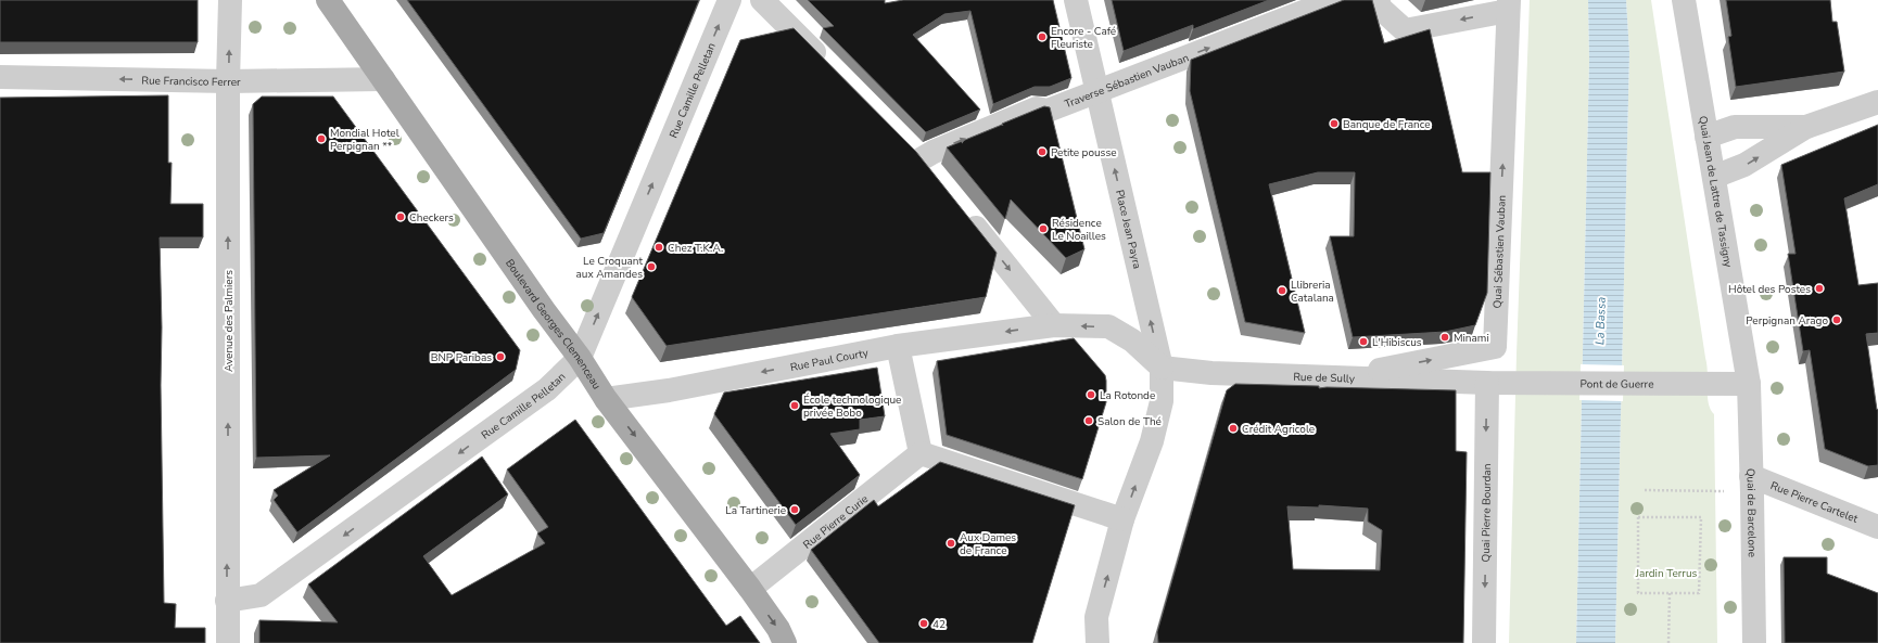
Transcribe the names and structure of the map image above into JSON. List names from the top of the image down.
{
  "streets": {
    "main road": ["Boulevard Georges Clemenceau"],
    "street": [
      "Rue Francisco Ferrer",
      "Traverse Sébastien Vauban",
      "Rue Camille Pelletan",
      "Quai Jean de Lattre de Tassigny",
      "Place Jean Payra",
      "Quai Sébastien Vauban",
      "Avenue des Palmiers",
      "Rue Paul Courty",
      "Rue de Sully",
      "Pont de Guerre",
      "Rue Pierre Cartelet",
      "Quai Pierre Bourdan",
      "Quai de Barcelone",
      "Rue Pierre Curie"
    ]
  },
  "crossings": [
    ["Rue Francisco Ferrer", "Avenue des Palmiers"],
    ["Rue Francisco Ferrer", "Boulevard Georges Clemenceau"],
    ["Traverse Sébastien Vauban", "Place Jean Payra"],
    ["Rue Camille Pelletan", "Avenue des Palmiers"],
    ["Rue Camille Pelletan", "Boulevard Georges Clemenceau"],
    ["Quai Jean de Lattre de Tassigny", "Pont de Guerre"],
    ["Quai Jean de Lattre de Tassigny", "Quai de Barcelone"],
    ["Place Jean Payra", "Rue de Sully"],
    ["Quai Sébastien Vauban", "Rue de Sully"],
    ["Boulevard Georges Clemenceau", "Rue Paul Courty"],
    ["Boulevard Georges Clemenceau", "Rue Pierre Curie"],
    ["Rue de Sully", "Pont de Guerre"],
    ["Rue de Sully", "Quai Pierre Bourdan"],
    ["Pont de Guerre", "Quai Pierre Bourdan"],
    ["Pont de Guerre", "Quai de Barcelone"],
    ["Rue Pierre Cartelet", "Quai de Barcelone"]
  ],
  "one_way": [
    "Rue Francisco Ferrer",
    "Traverse Sébastien Vauban",
    "Place Jean Payra",
    "Quai Sébastien Vauban",
    "Avenue des Palmiers",
    "Boulevard Georges Clemenceau",
    "Rue Paul Courty",
    "Quai Pierre Bourdan"
  ],
  "water": ["La Bassa"],
  "parks": ["Jardin Terrus"],
  "places": [
    "Encore - Café Fleuriste",
    "Banque de France",
    "Mondial Hotel Perpignan **",
    "Petite pousse",
    "Checkers",
    "Résidence Le Noailles",
    "Chez T.K.A.",
    "Le Croquant aux Amandes",
    "Hôtel des Postes",
    "Llibreria Catalana",
    "Perpignan Arago",
    "Minami",
    "L'Hibiscus",
    "BNP Paribas",
    "La Rotonde",
    "École technologique privée Bobo",
    "Salon de Thé",
    "Crédit Agricole",
    "La Tartinerie",
    "Aux Dames de France",
    "42"
  ]
}
